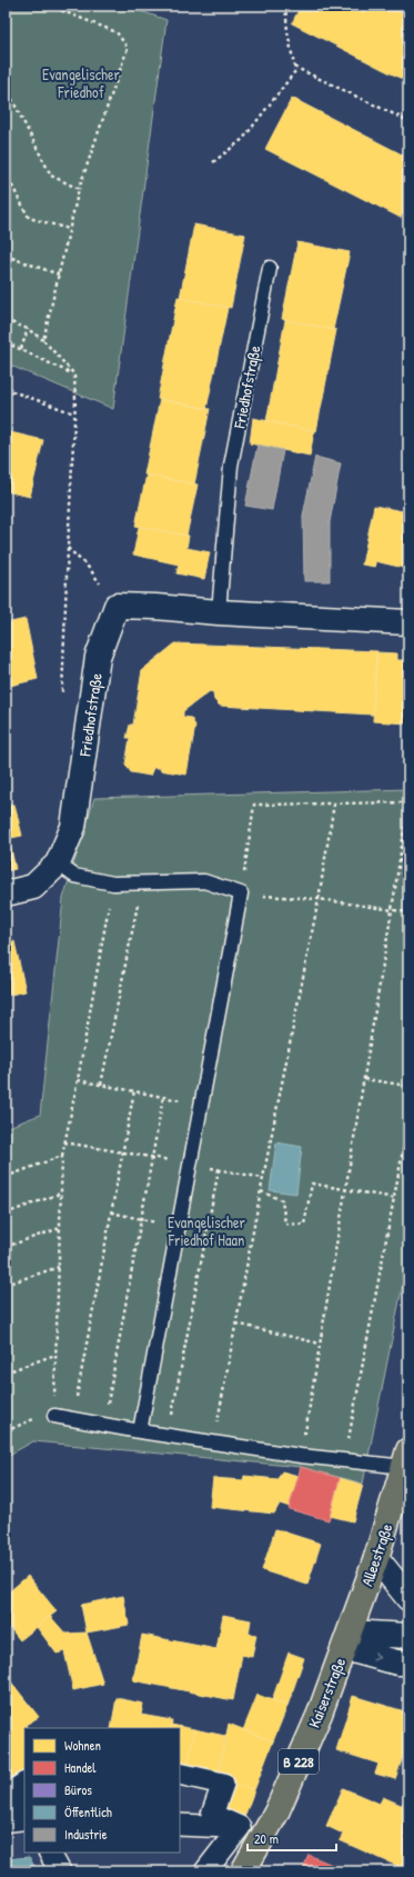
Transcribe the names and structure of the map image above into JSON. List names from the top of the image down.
{
  "streets": {
    "main road": ["Alleestraße", "Kaiserstraße", "B 228"],
    "street": ["Friedhofstraße"]
  },
  "crossings": [
    ["Alleestraße", "Kaiserstraße"]
  ],
  "parks": ["Evangelischer Friedhof", "Evangelischer Friedhof Haan"],
  "legend": [
    "Wohnen",
    "Handel",
    "Büros",
    "Öffentlich",
    "Industrie"
  ],
  "scale_bar": "20 m"
}
